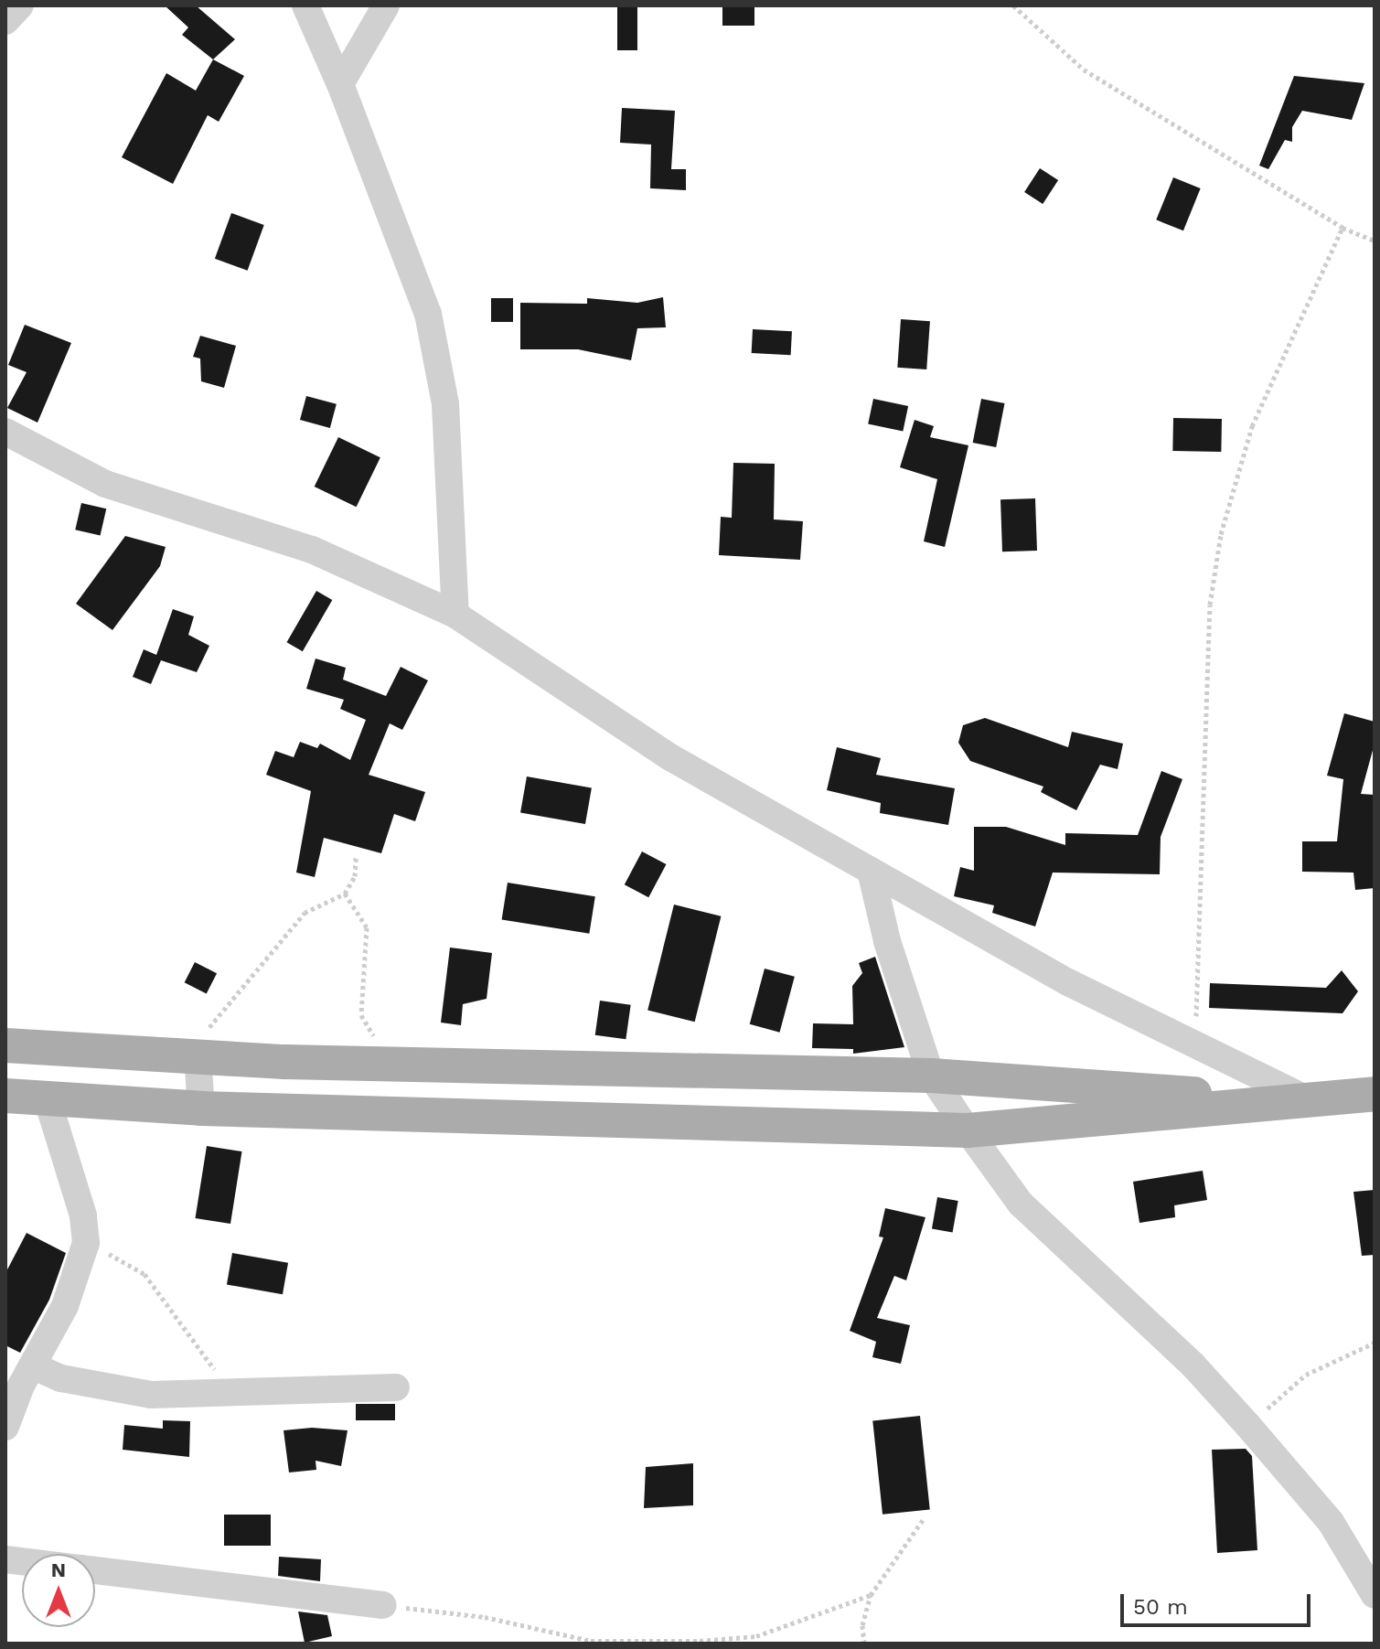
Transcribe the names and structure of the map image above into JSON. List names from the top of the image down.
{
  "scale_bar": "50 m",
  "north": "top"
}
